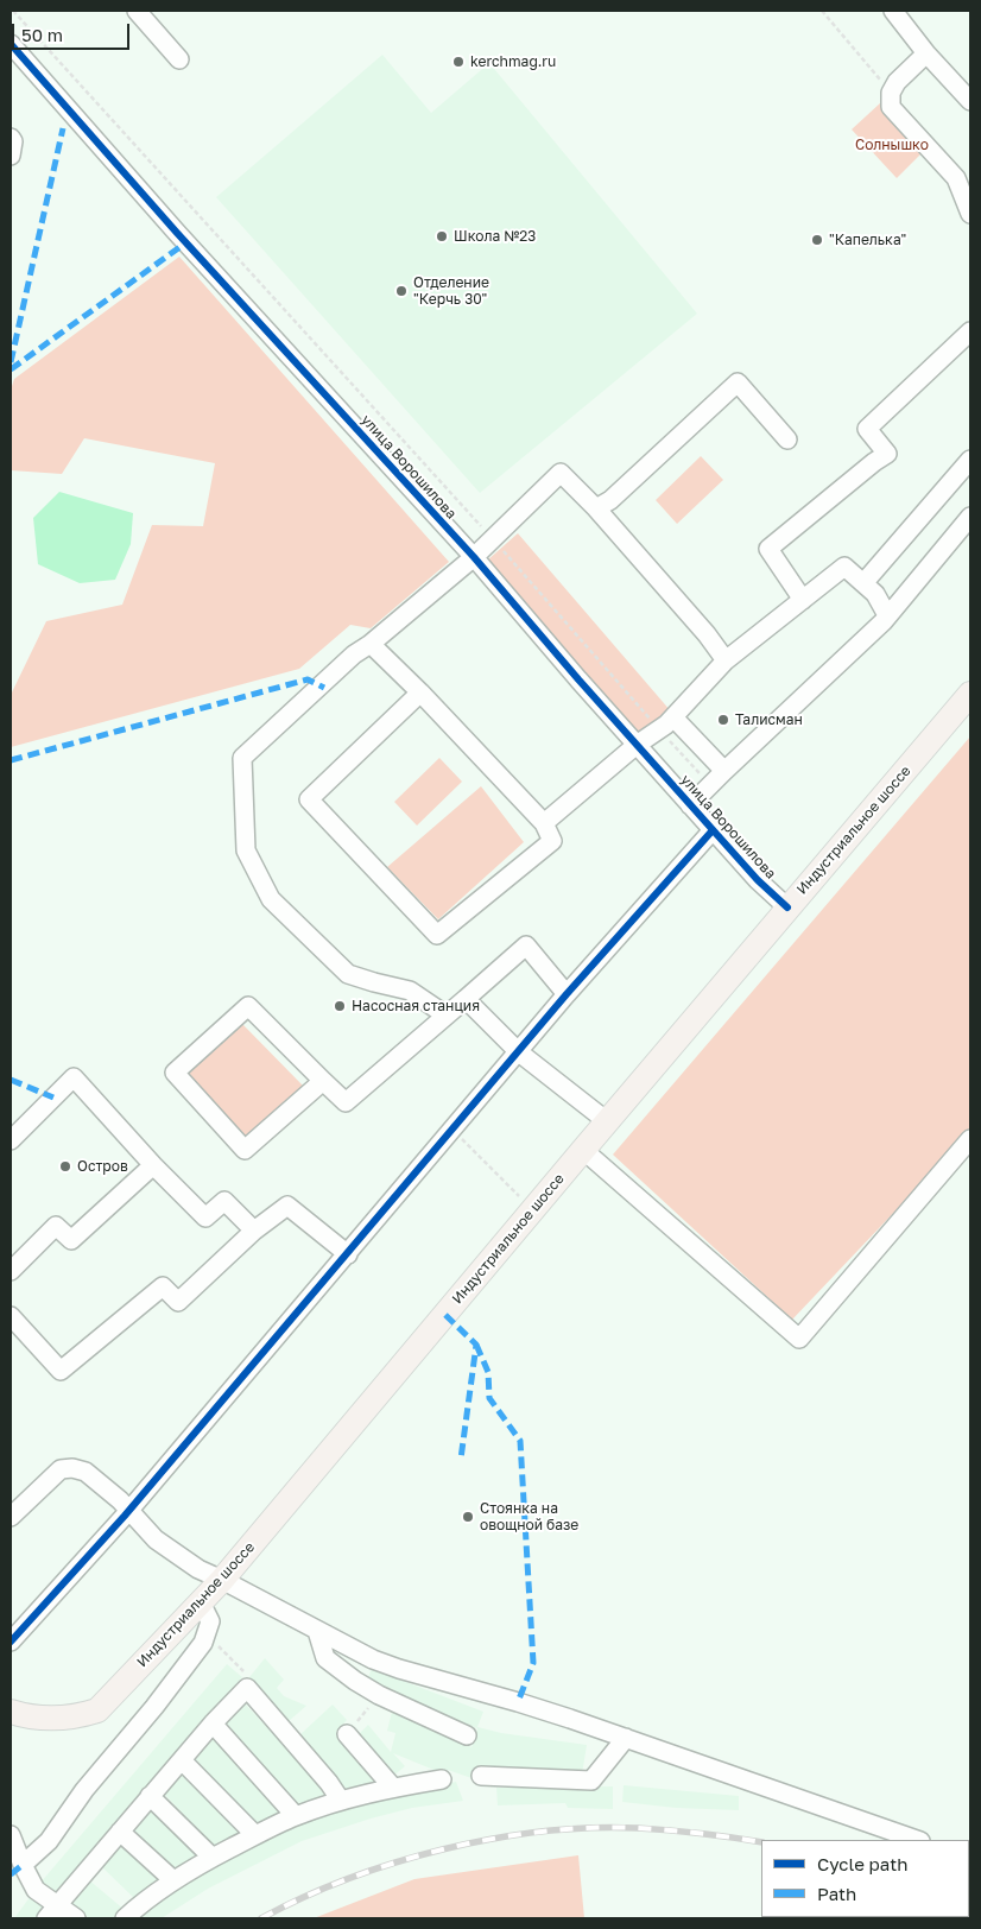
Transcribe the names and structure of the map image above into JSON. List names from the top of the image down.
{
  "streets": {
    "main road": ["Индустриальное шоссе"],
    "street": ["улица Ворошилова"]
  },
  "crossings": [
    ["улица Ворошилова", "Индустриальное шоссе"]
  ],
  "parks": ["Солнышко"],
  "places": [
    "kerchmag.ru",
    "Школа №23",
    "\"Капелька\"",
    "Отделение \"Керчь 30\"",
    "Талисман",
    "Насосная станция",
    "Остров",
    "Стоянка на овощной базе"
  ],
  "legend": ["Cycle path", "Path"],
  "scale_bar": "50 m"
}
